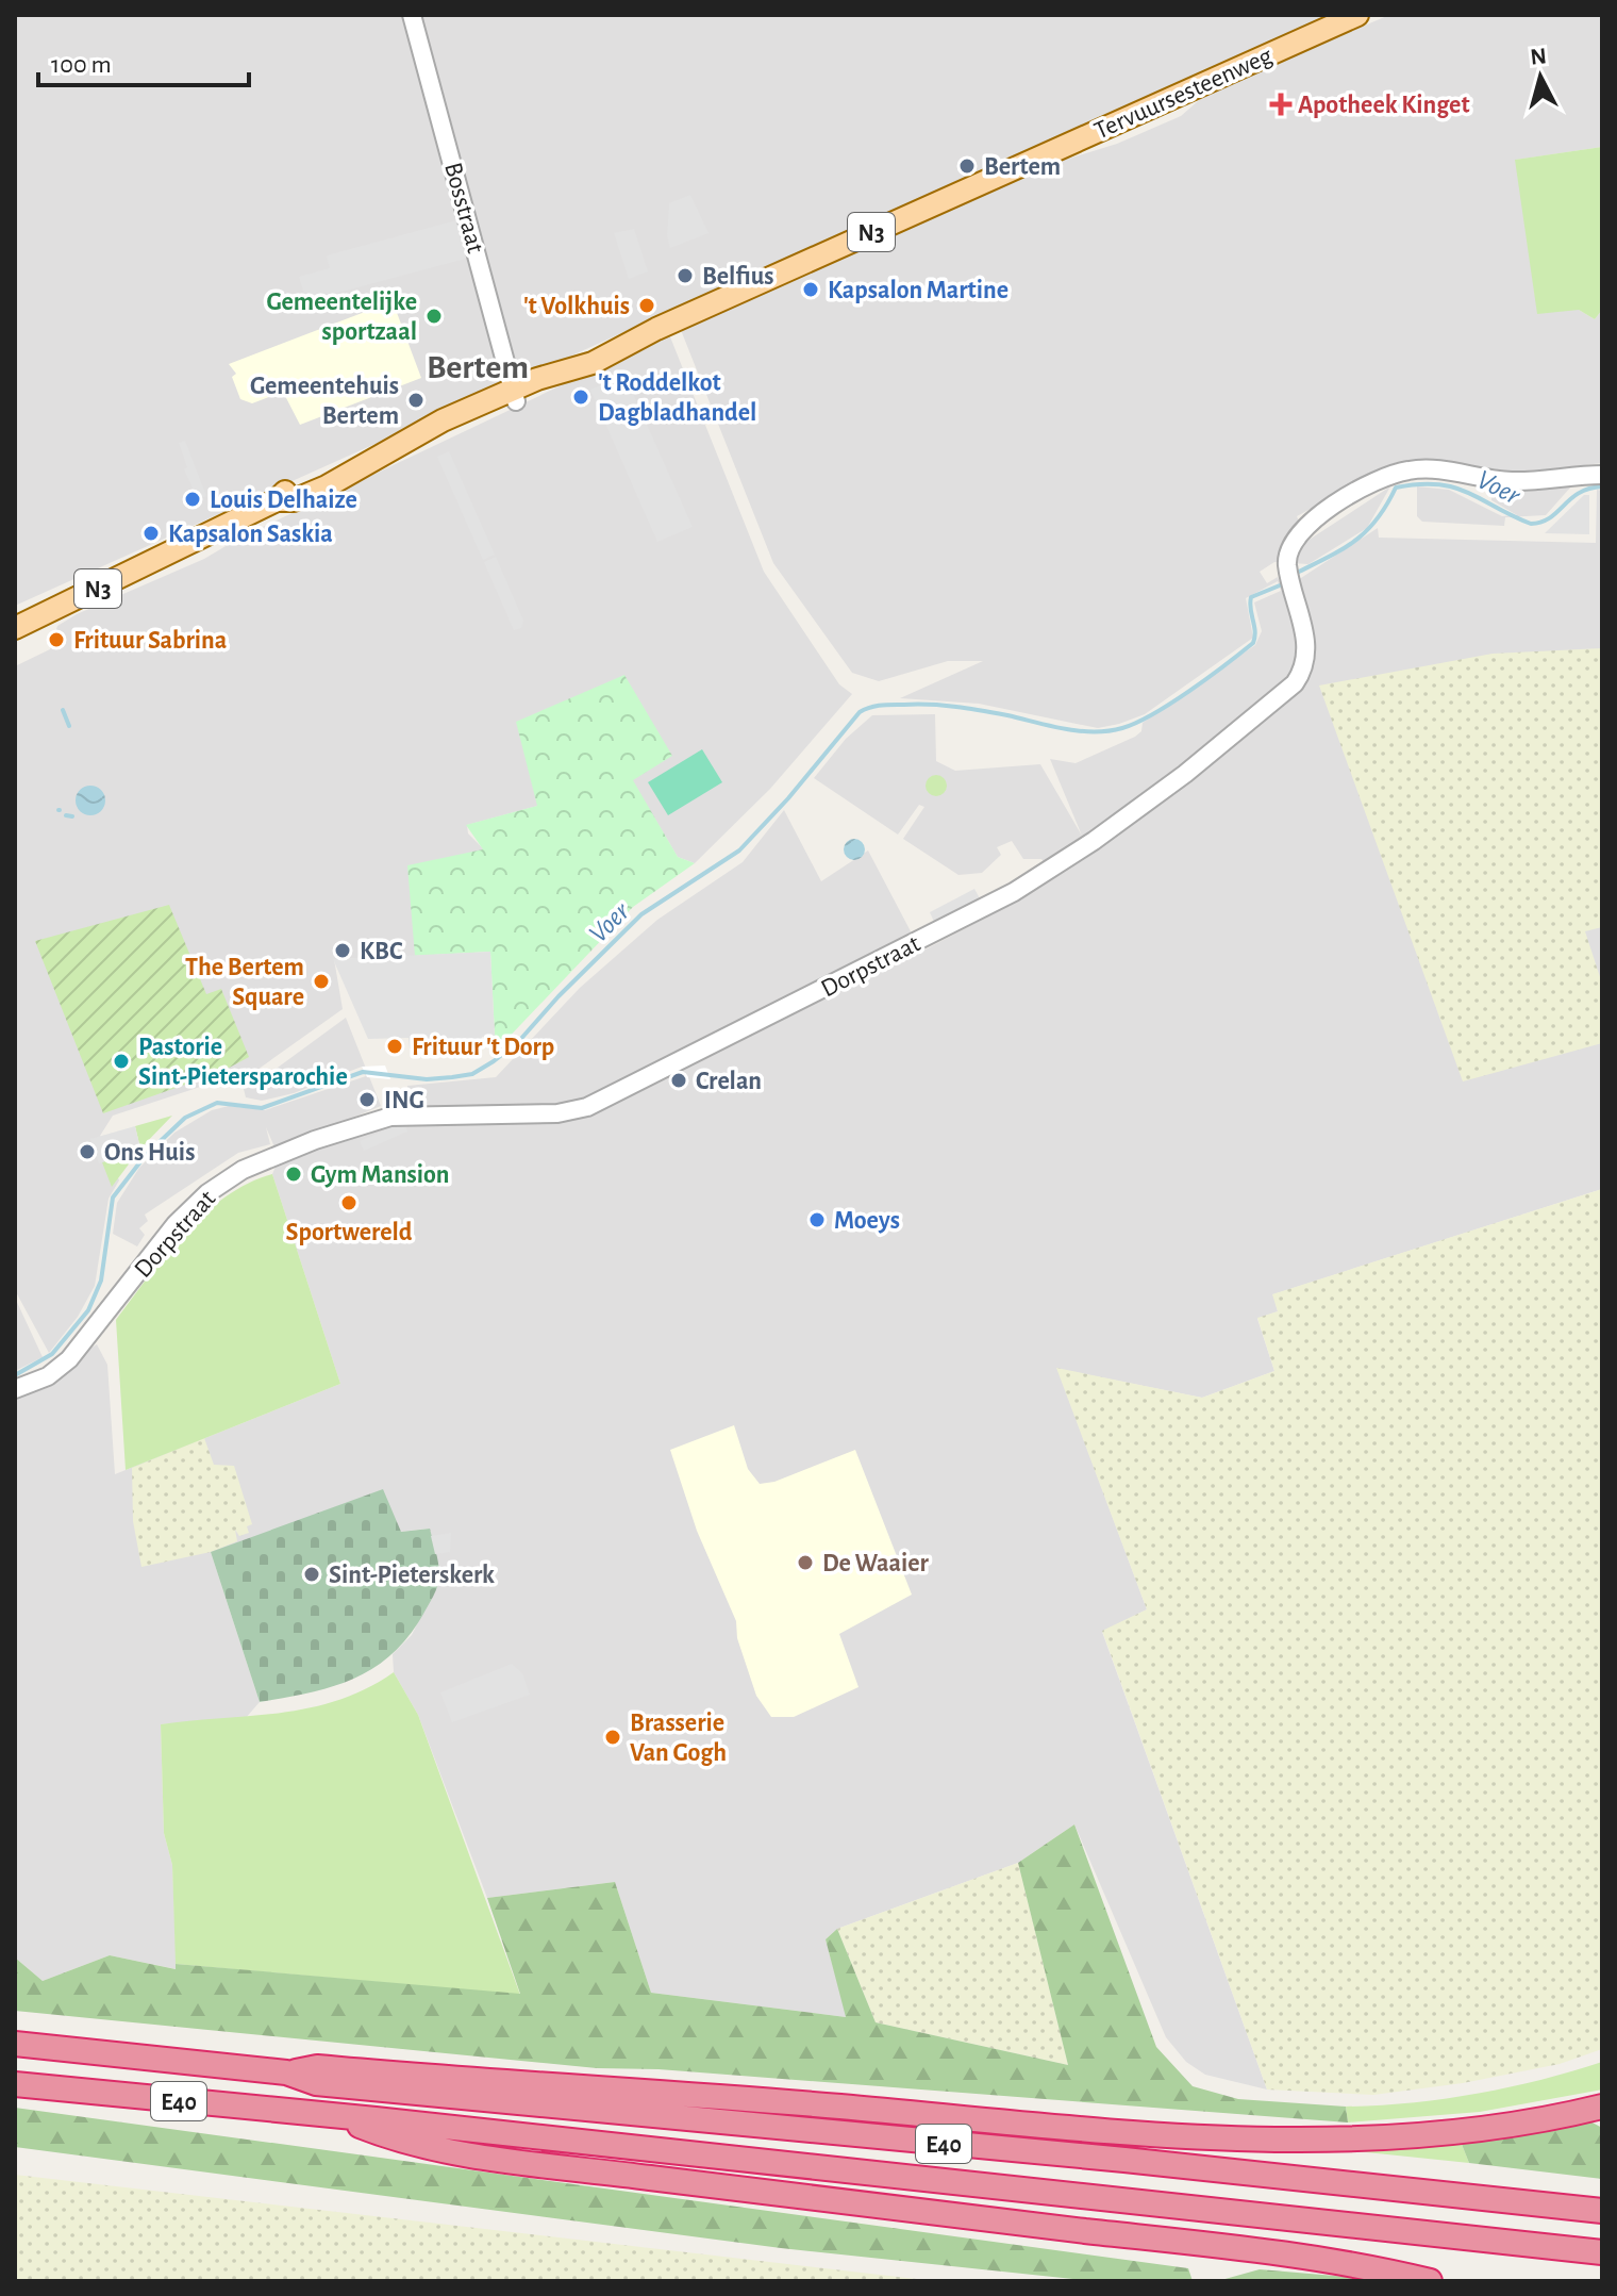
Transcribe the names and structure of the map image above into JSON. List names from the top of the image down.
{
  "streets": {
    "highway": ["E40"],
    "main road": ["Tervuursesteenweg", "N3"],
    "street": ["Bosstraat", "Dorpstraat"]
  },
  "crossings": [
    ["Tervuursesteenweg", "Bosstraat"]
  ],
  "districts": ["Bertem"],
  "water": ["Voer"],
  "places": {
    "health": ["Apotheek Kinget"],
    "other": [
      "Bertem",
      "Belfius",
      "Kapsalon Martine",
      "'t Volkhuis",
      "Gemeentelijke sportzaal",
      "'t Roddelkot Dagbladhandel",
      "Gemeentehuis Bertem",
      "Louis Delhaize",
      "Kapsalon Saskia",
      "Frituur Sabrina",
      "KBC",
      "The Bertem Square",
      "Frituur 't Dorp",
      "Pastorie Sint-Pietersparochie",
      "Crelan",
      "ING",
      "Ons Huis",
      "Gym Mansion",
      "Sportwereld",
      "Moeys",
      "De Waaier",
      "Sint-Pieterskerk",
      "Brasserie Van Gogh"
    ]
  },
  "scale_bar": "100 m",
  "north": "top"
}
